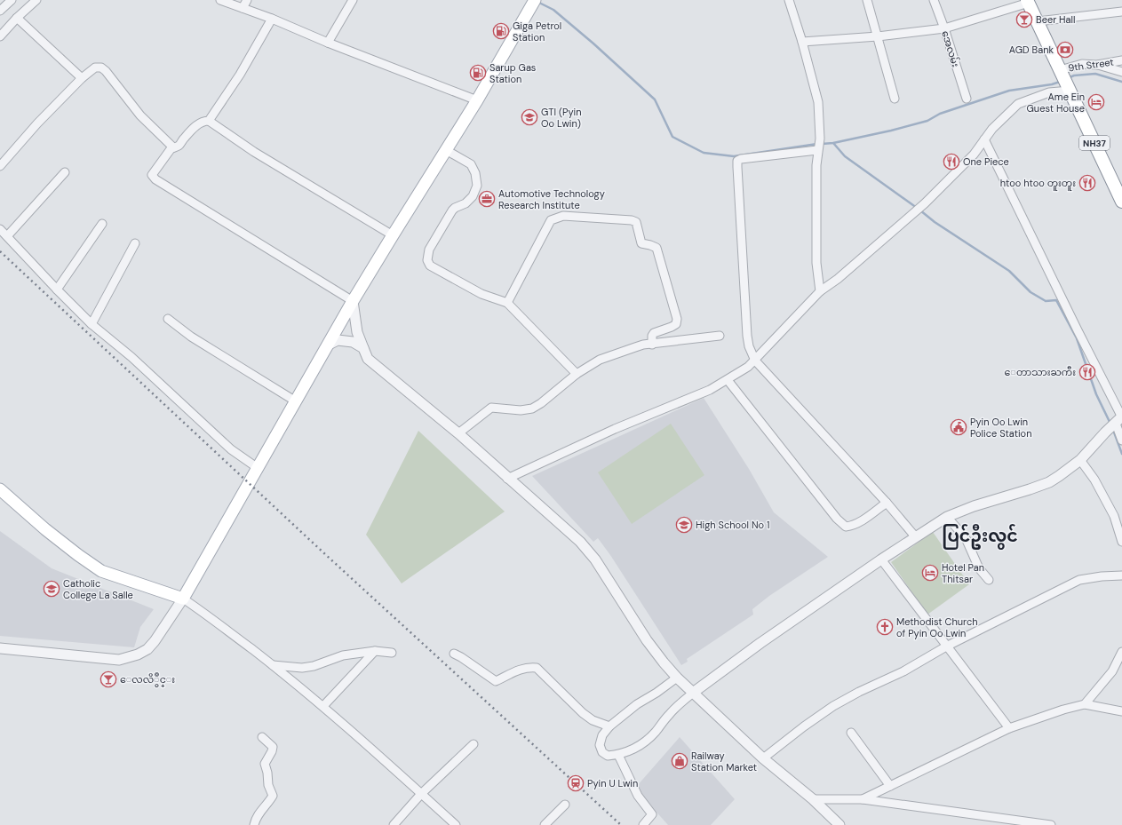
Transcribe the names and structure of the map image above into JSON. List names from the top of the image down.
{
  "streets": {
    "highway": ["NH37"],
    "street": ["အေလမ်း", "9th Street"]
  },
  "crossings": [
    ["9th Street", "NH37"]
  ],
  "districts": ["ပြင်ဦးလွင်"],
  "places": {
    "bar": ["Beer Hall", "ေလလိွဳင္း"],
    "fuel station": ["Giga Petrol Station", "Sarup Gas Station"],
    "bank": ["AGD Bank"],
    "hotel": ["Ame Ein Guest House", "Hotel Pan Thitsar"],
    "school or university": ["GTI (Pyin Oo Lwin)", "High School No 1", "Catholic College La Salle"],
    "restaurant": ["One Piece", "htoo htoo တူးတူး", "ေတာသားႀကီး"],
    "office": ["Automotive Technology Research Institute"],
    "public building": ["Pyin Oo Lwin Police Station"],
    "church": ["Methodist Church of Pyin Oo Lwin"],
    "shop": ["Railway Station Market"],
    "station": ["Pyin U Lwin"]
  }
}
